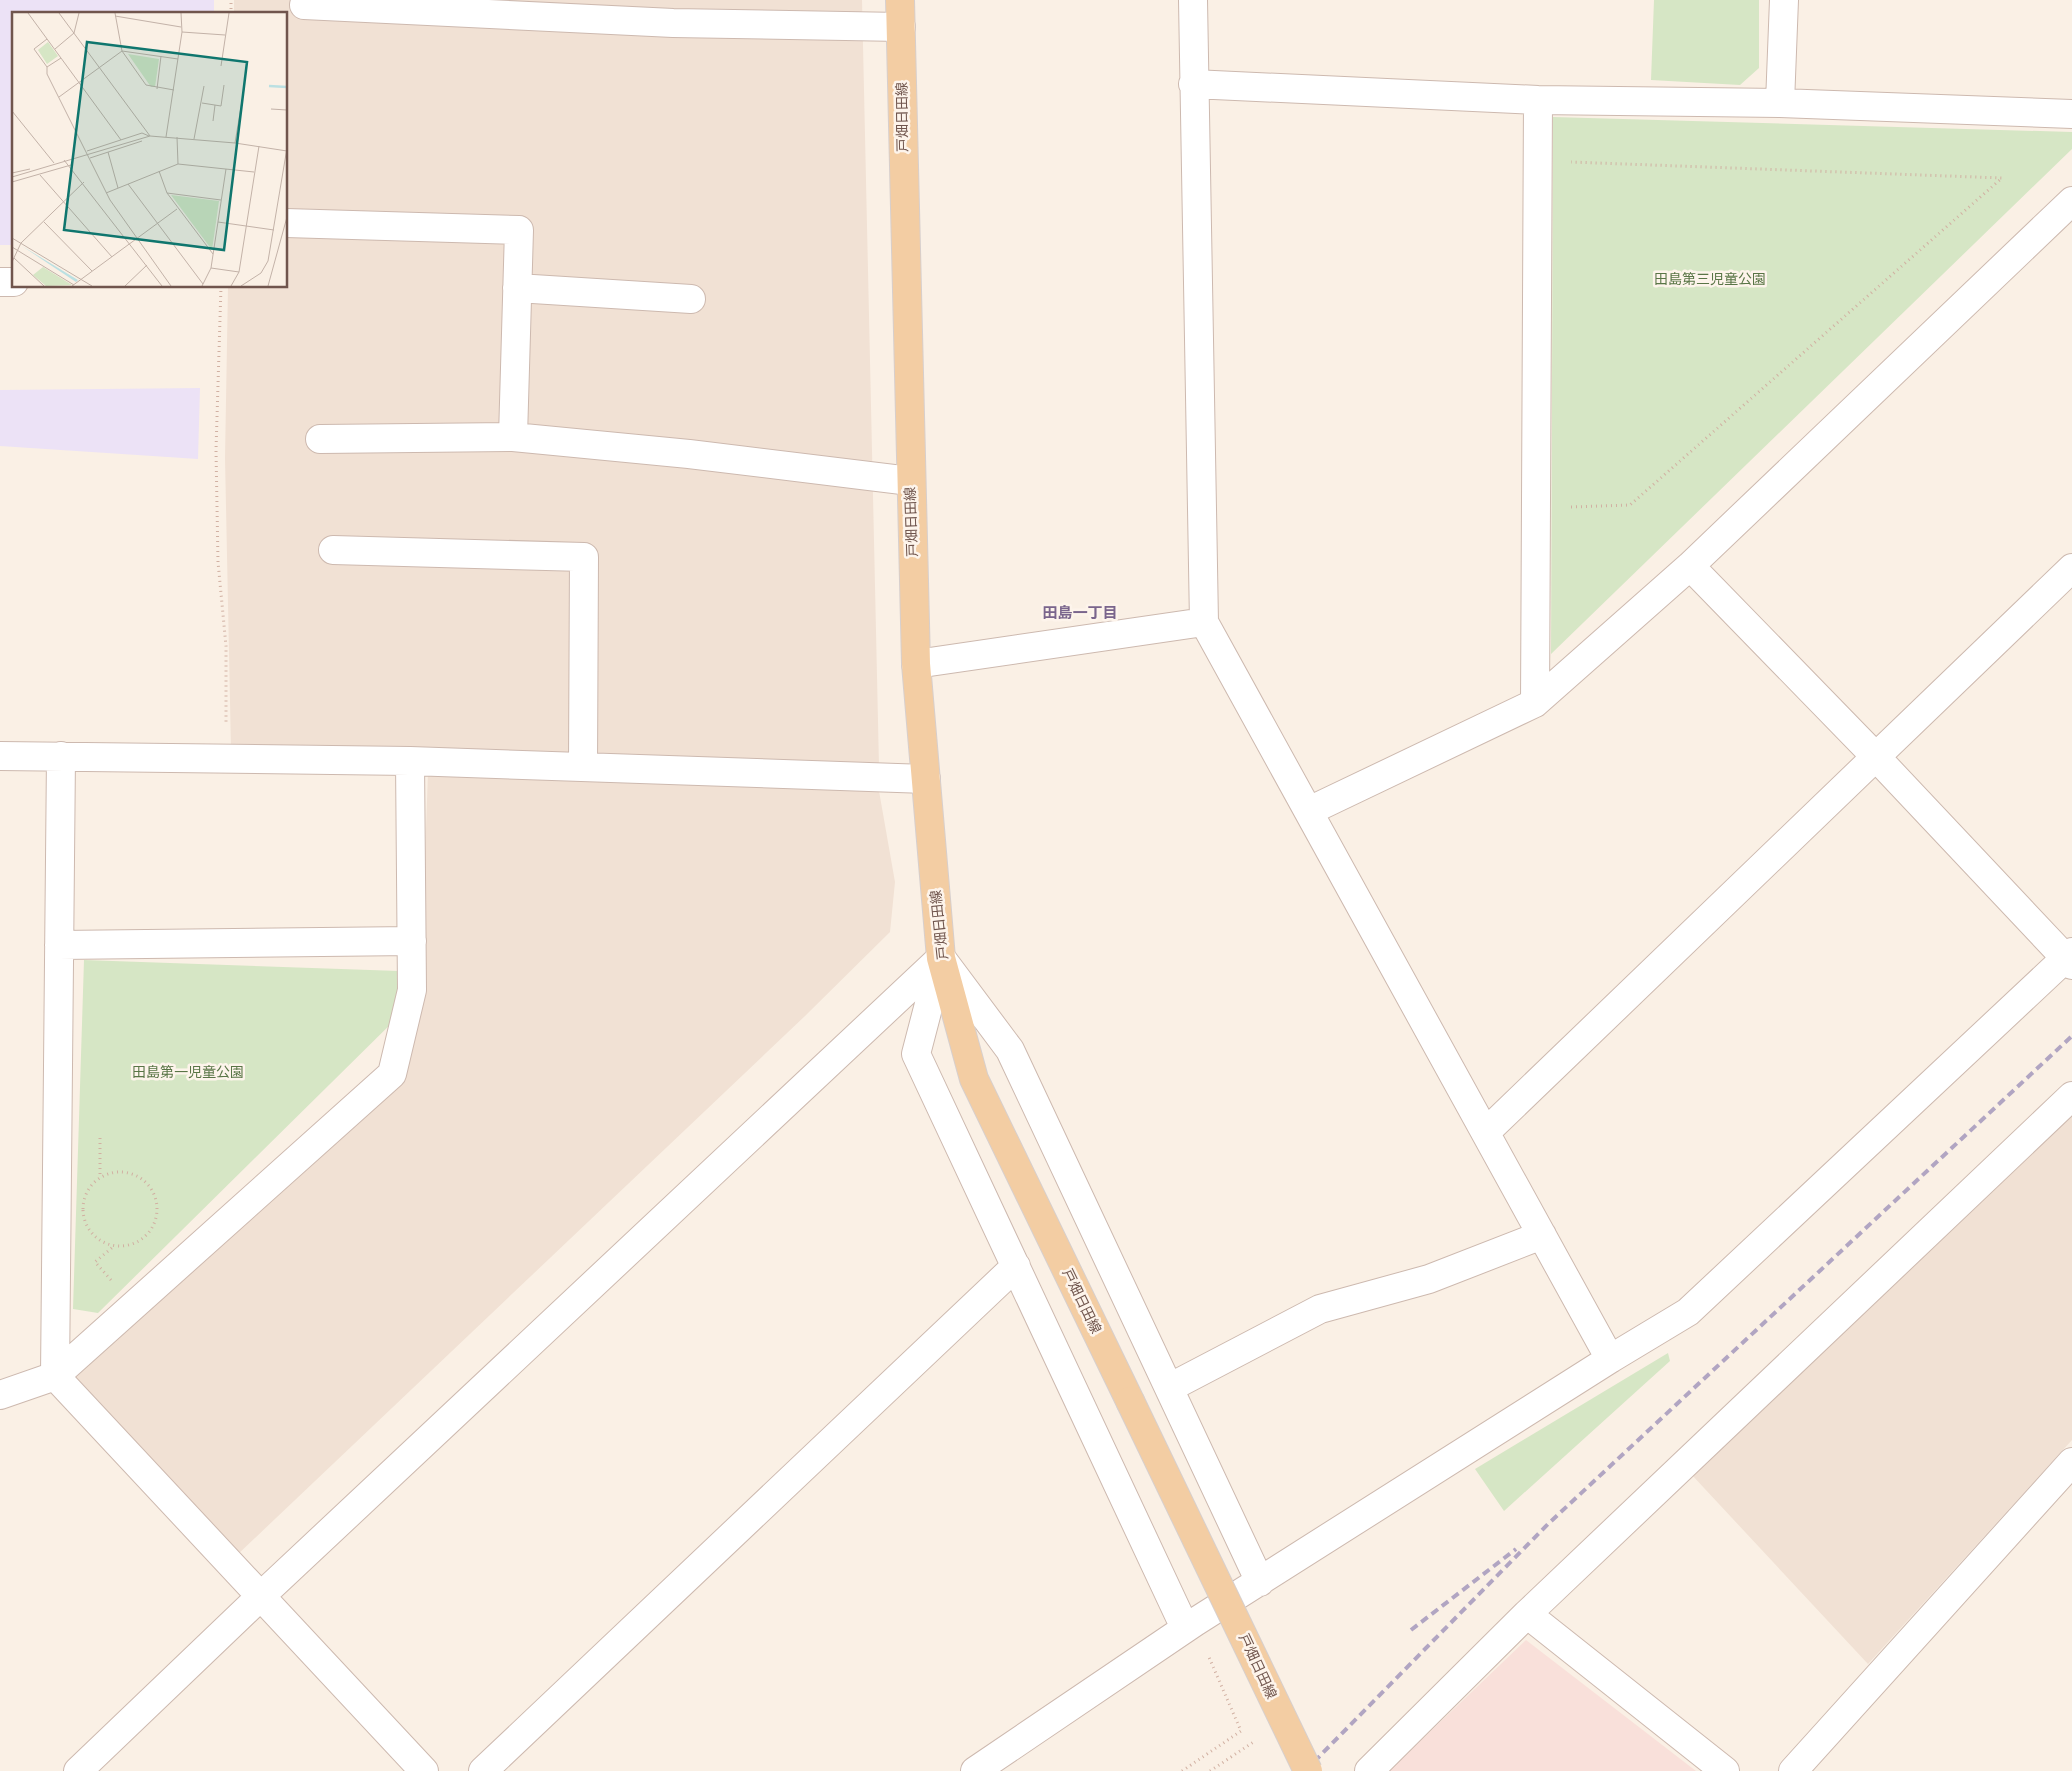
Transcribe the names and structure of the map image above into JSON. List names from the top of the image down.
{
  "streets": {
    "main road": ["戸畑日田線"]
  },
  "districts": ["田島一丁目"],
  "parks": ["田島第三児童公園", "田島第一児童公園"]
}
